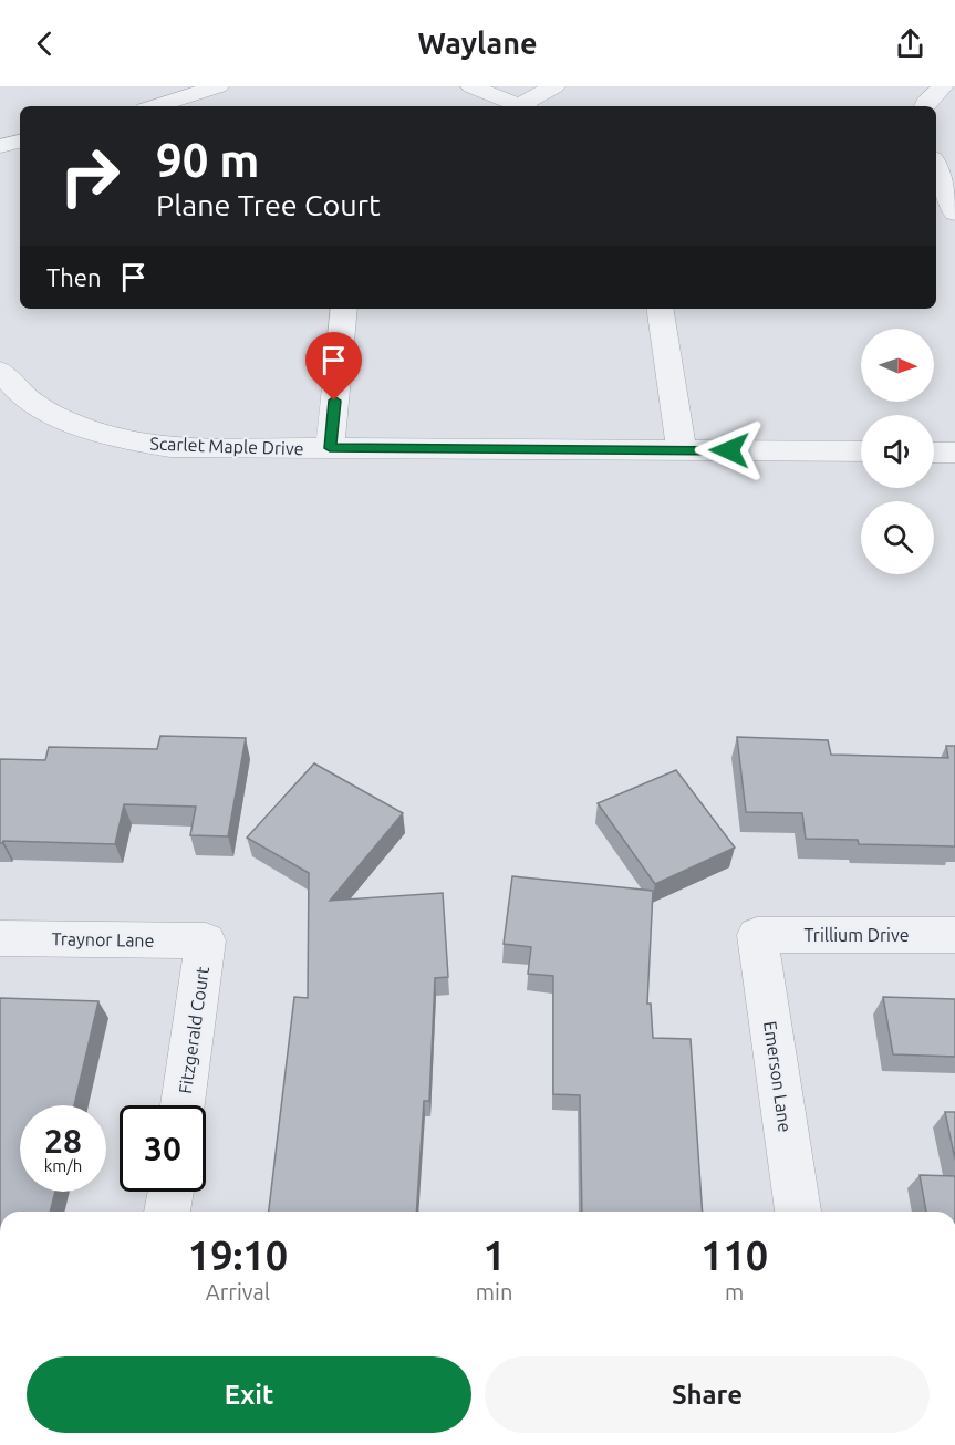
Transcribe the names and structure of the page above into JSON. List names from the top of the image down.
{
  "streets": {
    "street": [
      "Scarlet Maple Drive",
      "Trillium Drive",
      "Traynor Lane",
      "Fitzgerald Court",
      "Emerson Lane"
    ]
  },
  "crossings": [
    ["Trillium Drive", "Emerson Lane"],
    ["Traynor Lane", "Fitzgerald Court"]
  ],
  "north": "right",
  "page": {
    "header": "Waylane",
    "turn": ["90 m", "Plane Tree Court"],
    "then": "Then",
    "speed": "28 km/h",
    "limit": "30",
    "eta": [
      "19:10",
      "Arrival",
      "1",
      "min",
      "110",
      "m"
    ],
    "buttons": ["Exit", "Share"]
  }
}
